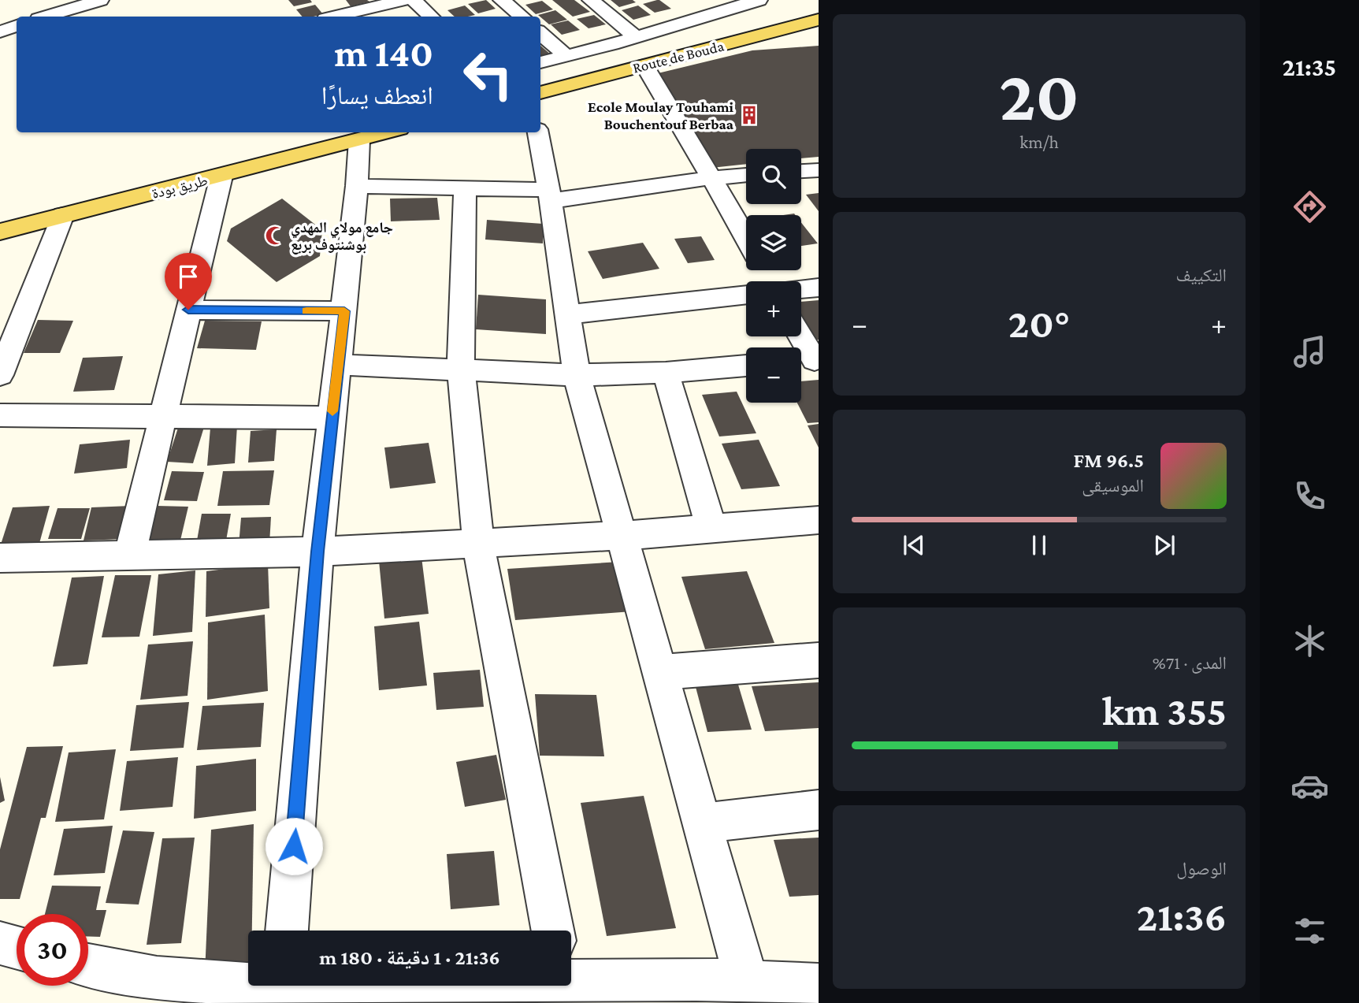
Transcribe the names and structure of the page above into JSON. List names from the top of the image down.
{
  "streets": {
    "main road": ["Route de Bouda", "طريق بودة"]
  },
  "places": {
    "building": ["Ecole Moulay Touhami Bouchentouf Berbaa"],
    "mosque": ["جامع مولاي المهدي بوشنتوف بربع"]
  },
  "page": {
    "tabs": "21:35",
    "tile": [
      ["20", "km/h"],
      "التكييف",
      ["المدى · 71%", "355 km"],
      ["الوصول", "21:36"]
    ],
    "turn": ["140 m", "انعطف يسارًا"],
    "map_buttons": ["+", "−"],
    "heat": ["−", "20°", "+"],
    "song": ["96.5 FM", "الموسيقى"],
    "limit": "30",
    "trip": "21:36 · 1 دقيقة · 180 m"
  }
}
